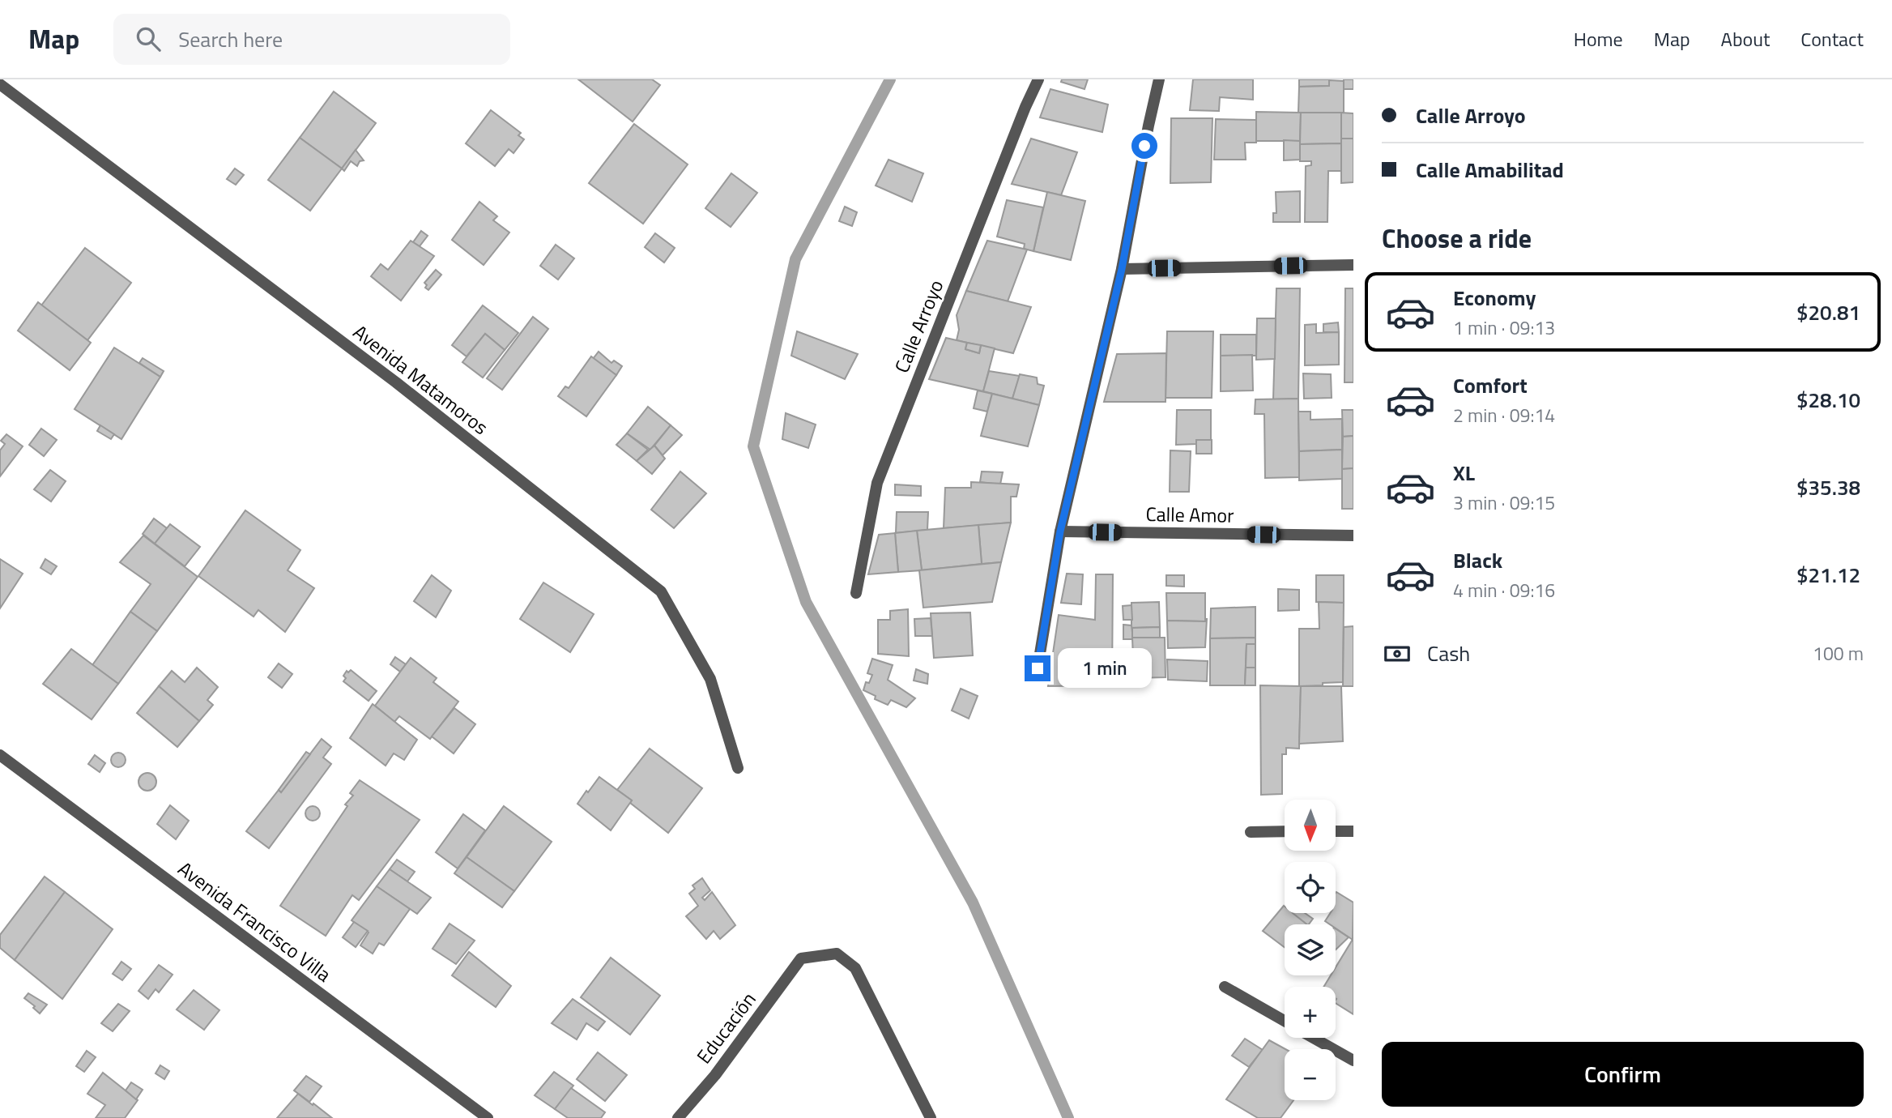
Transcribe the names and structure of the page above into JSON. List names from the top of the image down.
{
  "streets": {
    "street": [
      "Calle Arroyo",
      "Avenida Matamoros",
      "Calle Amor",
      "Avenida Francisco Villa",
      "Educación"
    ]
  },
  "north": "bottom",
  "page": {
    "header": "Map",
    "search": "Search here",
    "nav": [
      "Home",
      "Map",
      "About",
      "Contact"
    ],
    "banner": ["Calle Arroyo", "Calle Amabilitad"],
    "heading": "Choose a ride",
    "list": [
      {
        "name": "Economy",
        "note": "1 min · 09:13",
        "value": "$20.81"
      },
      {
        "name": "Comfort",
        "note": "2 min · 09:14",
        "value": "$28.10"
      },
      {
        "name": "XL",
        "note": "3 min · 09:15",
        "value": "$35.38"
      },
      {
        "name": "Black",
        "note": "4 min · 09:16",
        "value": "$21.12"
      }
    ],
    "pay": ["Cash", "100 m"],
    "bubble": "1 min",
    "map_buttons": ["+", "−"],
    "buttons": "Confirm"
  }
}
